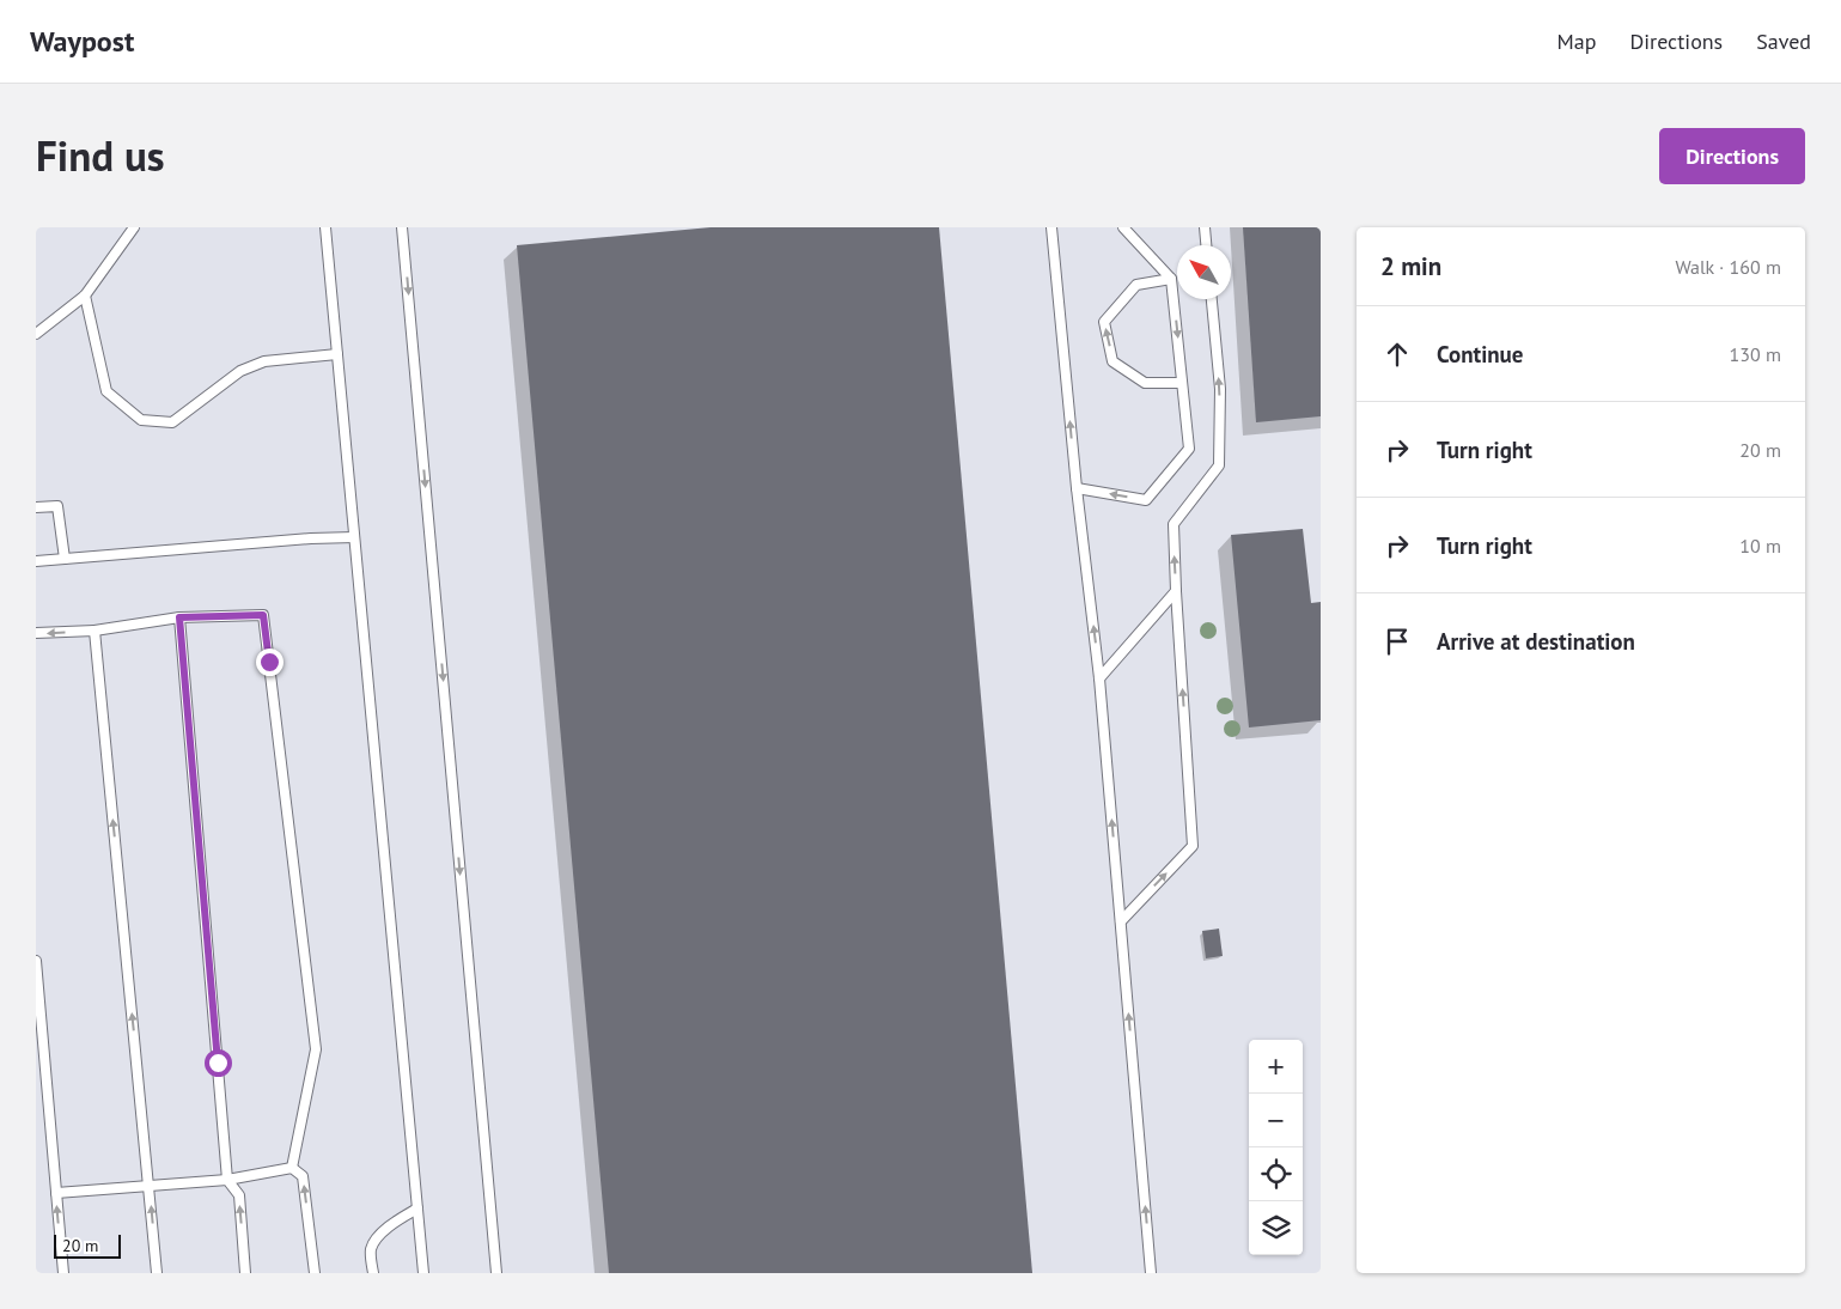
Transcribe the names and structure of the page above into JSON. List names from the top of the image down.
{
  "scale_bar": "20 m",
  "north": "top left",
  "page": {
    "header": "Waypost",
    "nav": ["Map", "Directions", "Saved"],
    "title": "Find us",
    "buttons": "Directions",
    "heading": ["2 min", "Walk · 160 m"],
    "list": [
      ["Continue", "130 m"],
      ["Turn right", "20 m"],
      ["Turn right", "10 m"],
      "Arrive at destination"
    ],
    "map_buttons": ["+", "−"],
    "scale": "20 m"
  }
}
